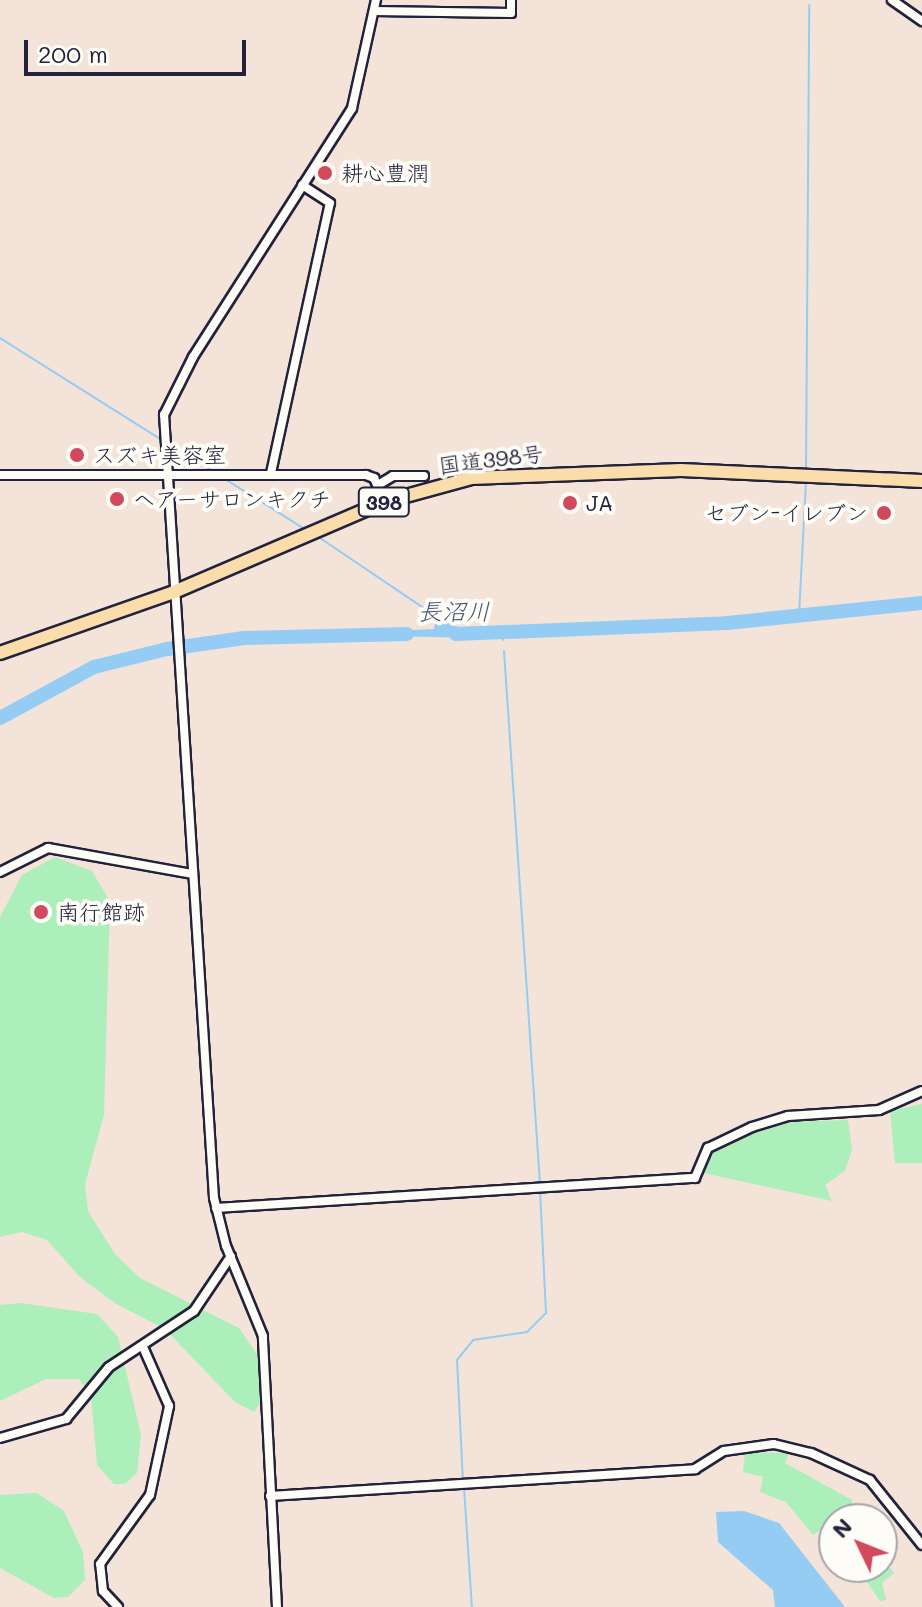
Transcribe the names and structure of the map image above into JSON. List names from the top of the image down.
{
  "streets": {
    "highway": ["国道398号", "398"]
  },
  "water": ["長沼川"],
  "places": [
    "耕心豊潤",
    "スズキ美容室",
    "ヘアーサロンキクチ",
    "JA",
    "セブン-イレブン",
    "南行館跡"
  ],
  "scale_bar": "200 m",
  "north": "top left"
}
